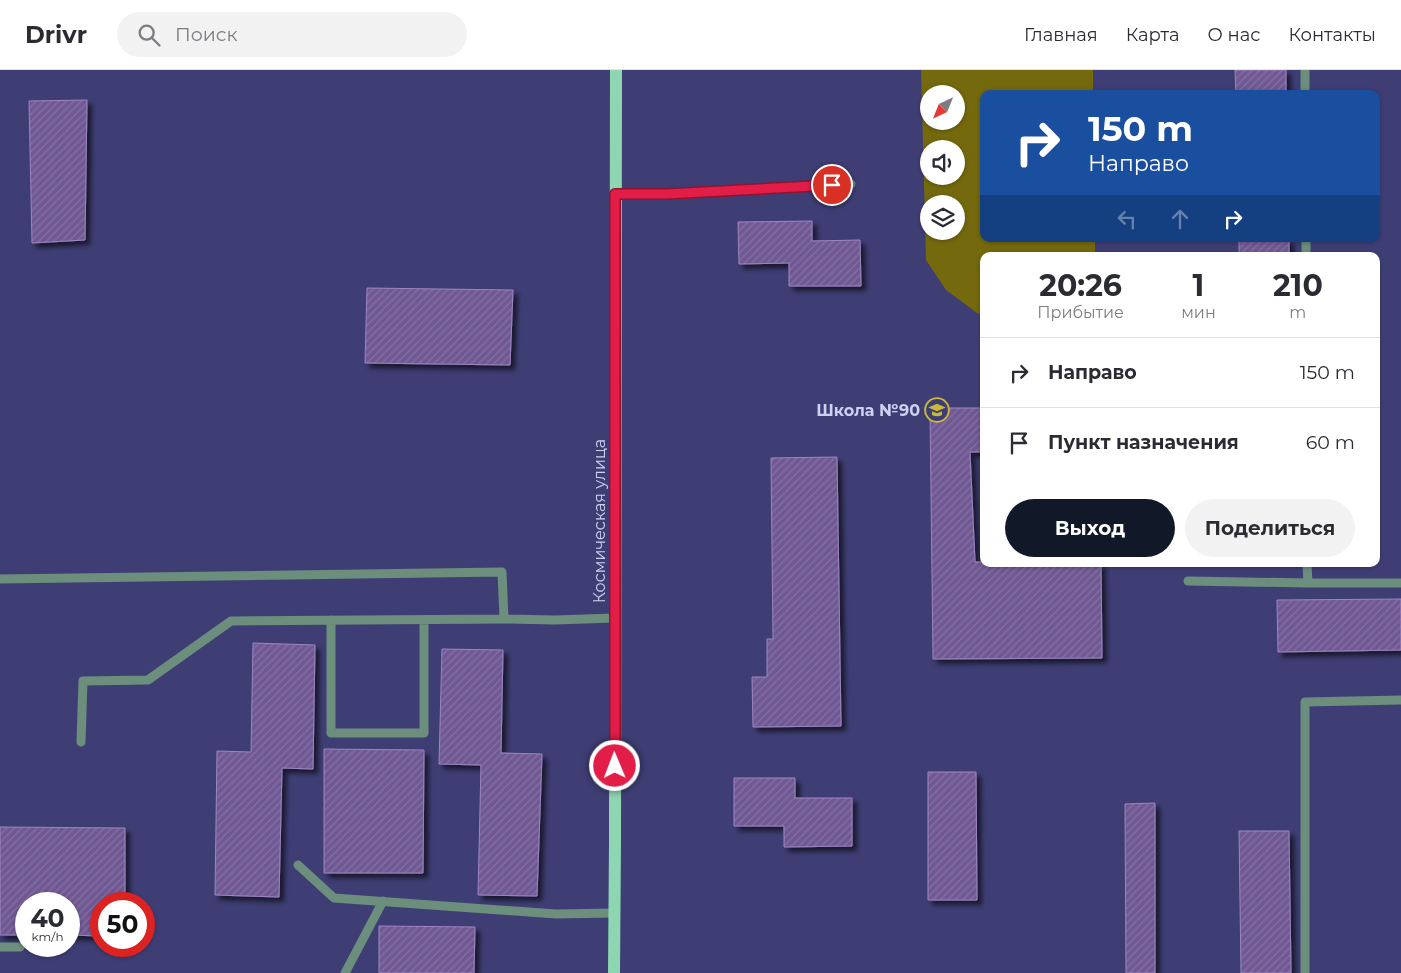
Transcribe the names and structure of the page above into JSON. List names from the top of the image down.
{
  "streets": {
    "main road": ["Космическая улица"]
  },
  "places": {
    "school or university": ["Школа №90"]
  },
  "north": "bottom left",
  "page": {
    "header": "Drivr",
    "search": "Поиск",
    "nav": [
      "Главная",
      "Карта",
      "О нас",
      "Контакты"
    ],
    "turn": ["150 m", "Направо"],
    "eta": [
      "20:26",
      "Прибытие",
      "1",
      "мин",
      "210",
      "m"
    ],
    "list": [
      {
        "name": "Направо",
        "value": "150 m"
      },
      {
        "name": "Пункт назначения",
        "value": "60 m"
      }
    ],
    "buttons": ["Выход", "Поделиться"],
    "speed": "40 km/h",
    "limit": "50"
  }
}
